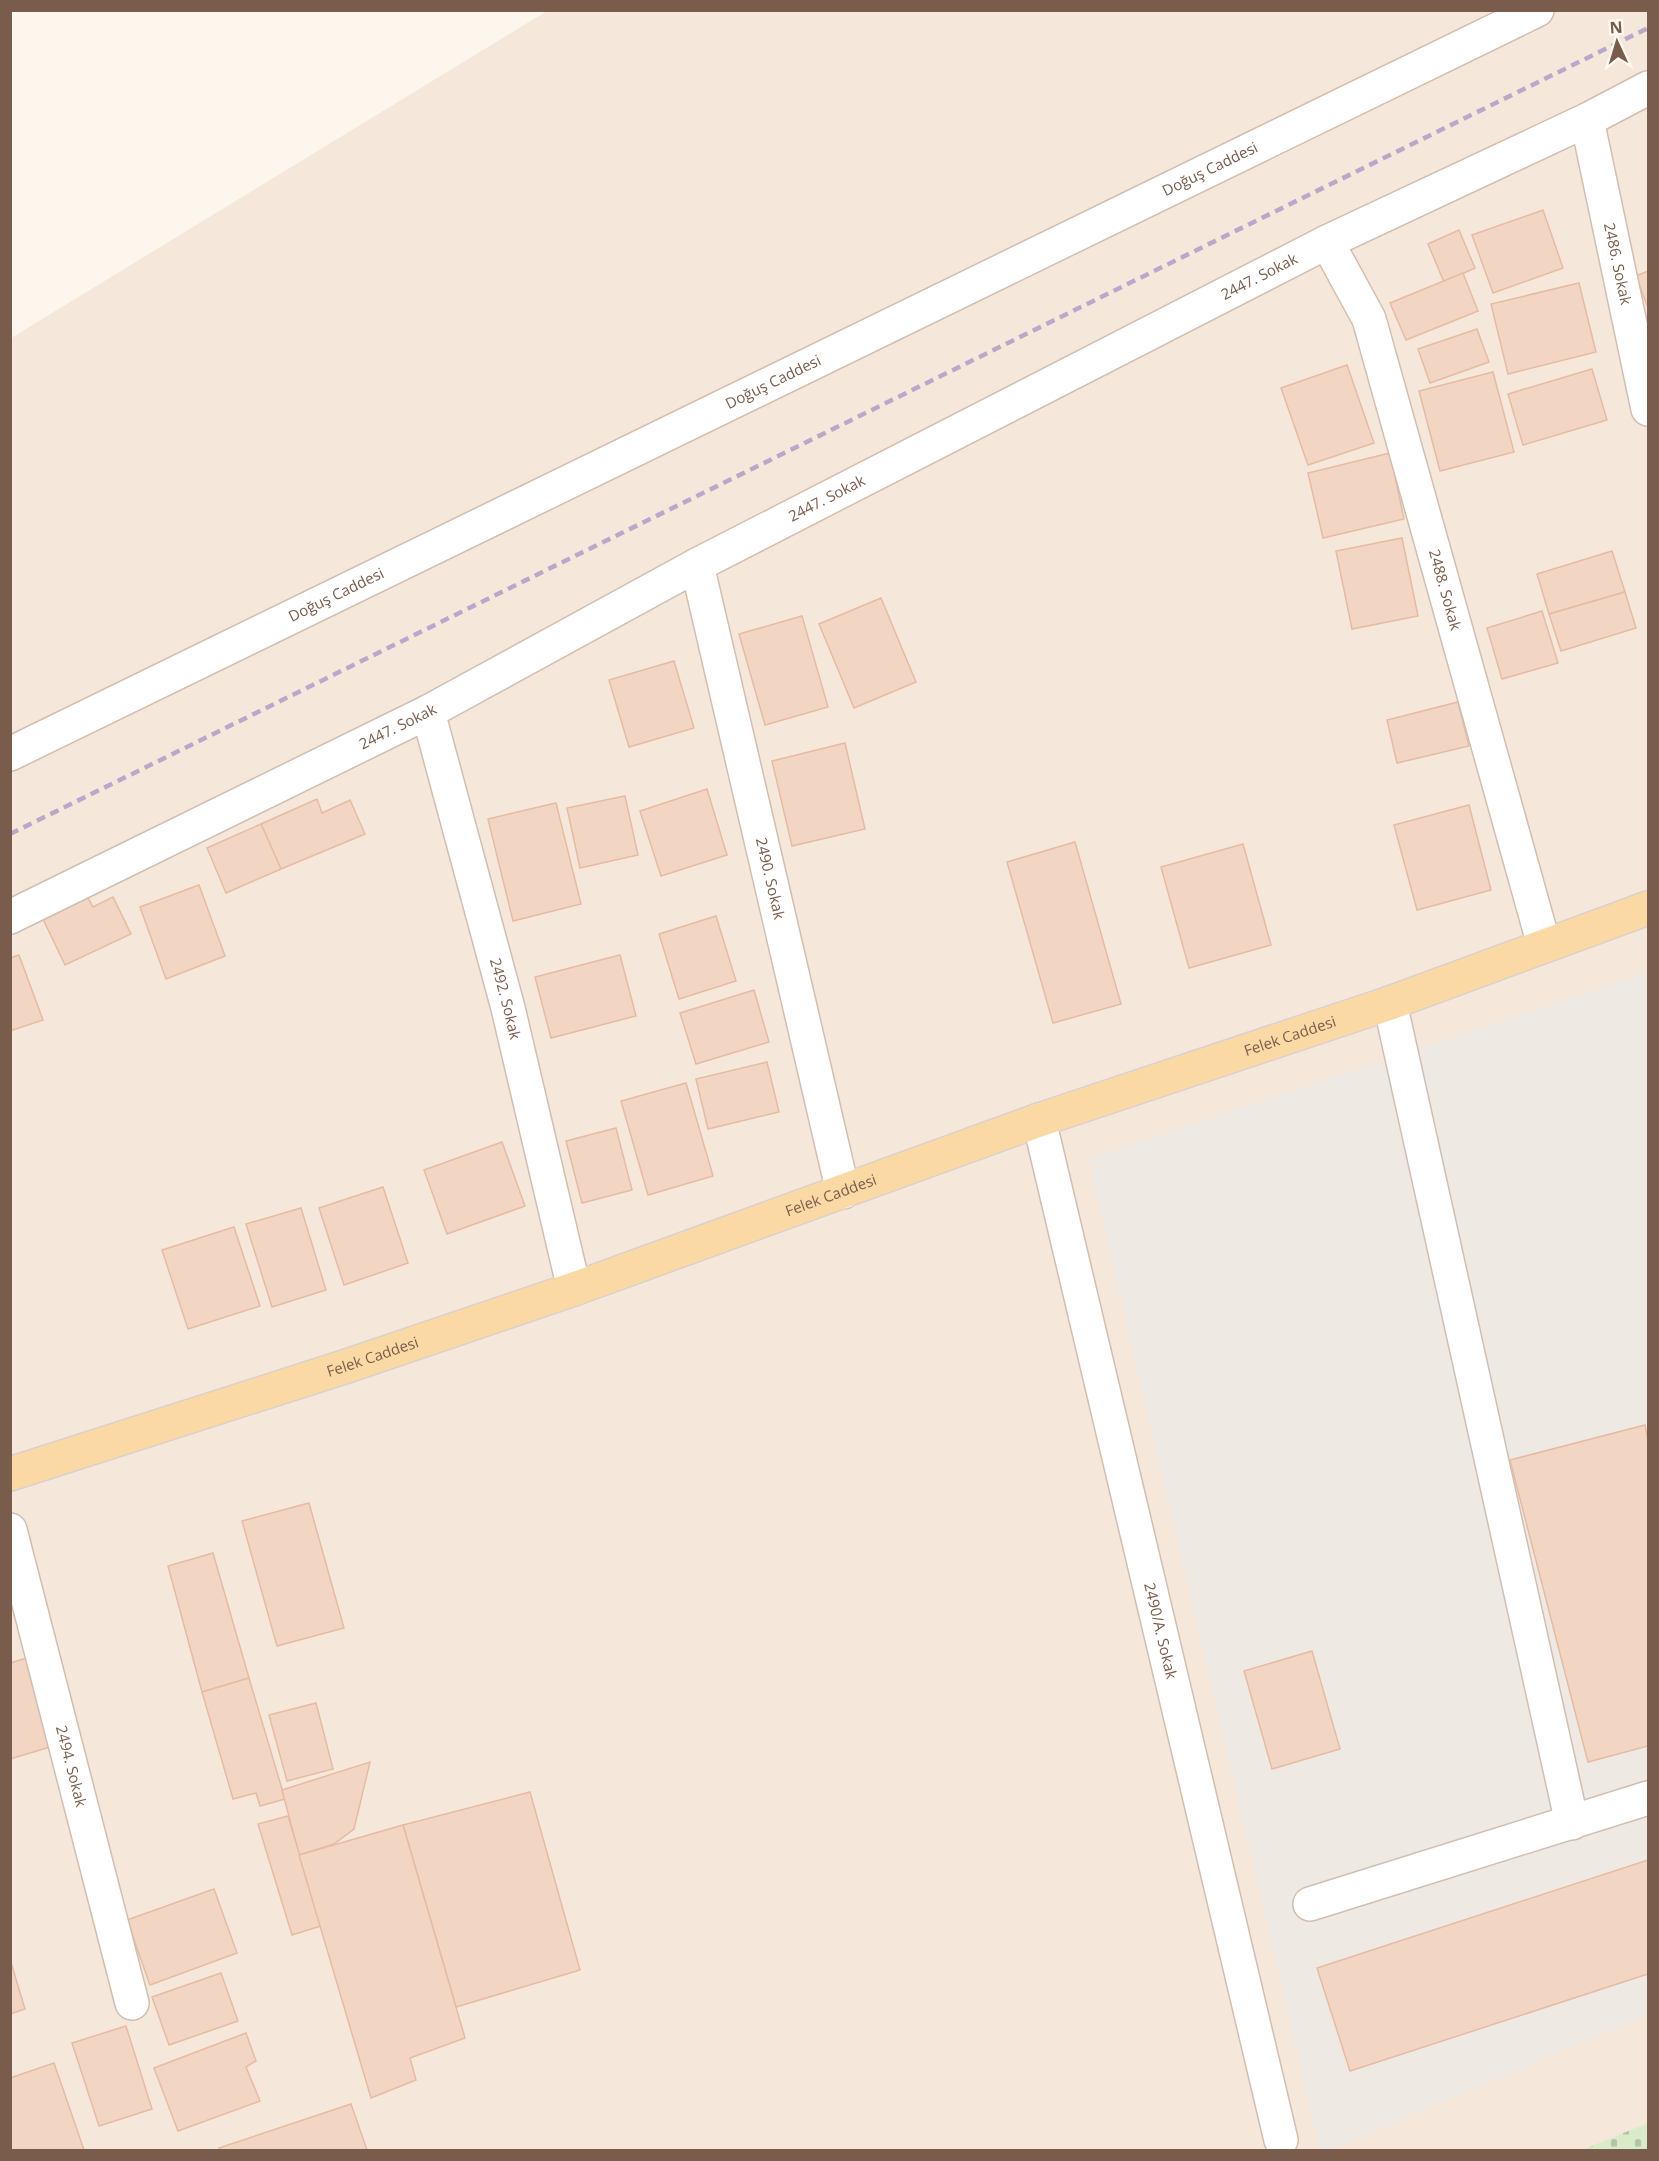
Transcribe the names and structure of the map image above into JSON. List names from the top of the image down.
{
  "streets": {
    "main road": ["Felek Caddesi"],
    "street": [
      "Doğuş Caddesi",
      "2486. Sokak",
      "2447. Sokak",
      "2488. Sokak",
      "2490. Sokak",
      "2492. Sokak",
      "2490/A. Sokak",
      "2494. Sokak"
    ]
  },
  "crossings": [
    ["2486. Sokak", "2447. Sokak"],
    ["2447. Sokak", "2488. Sokak"],
    ["2447. Sokak", "2490. Sokak"],
    ["2447. Sokak", "2492. Sokak"],
    ["2488. Sokak", "Felek Caddesi"],
    ["2490. Sokak", "Felek Caddesi"],
    ["2492. Sokak", "Felek Caddesi"],
    ["Felek Caddesi", "2490/A. Sokak"]
  ],
  "north": "top"
}
